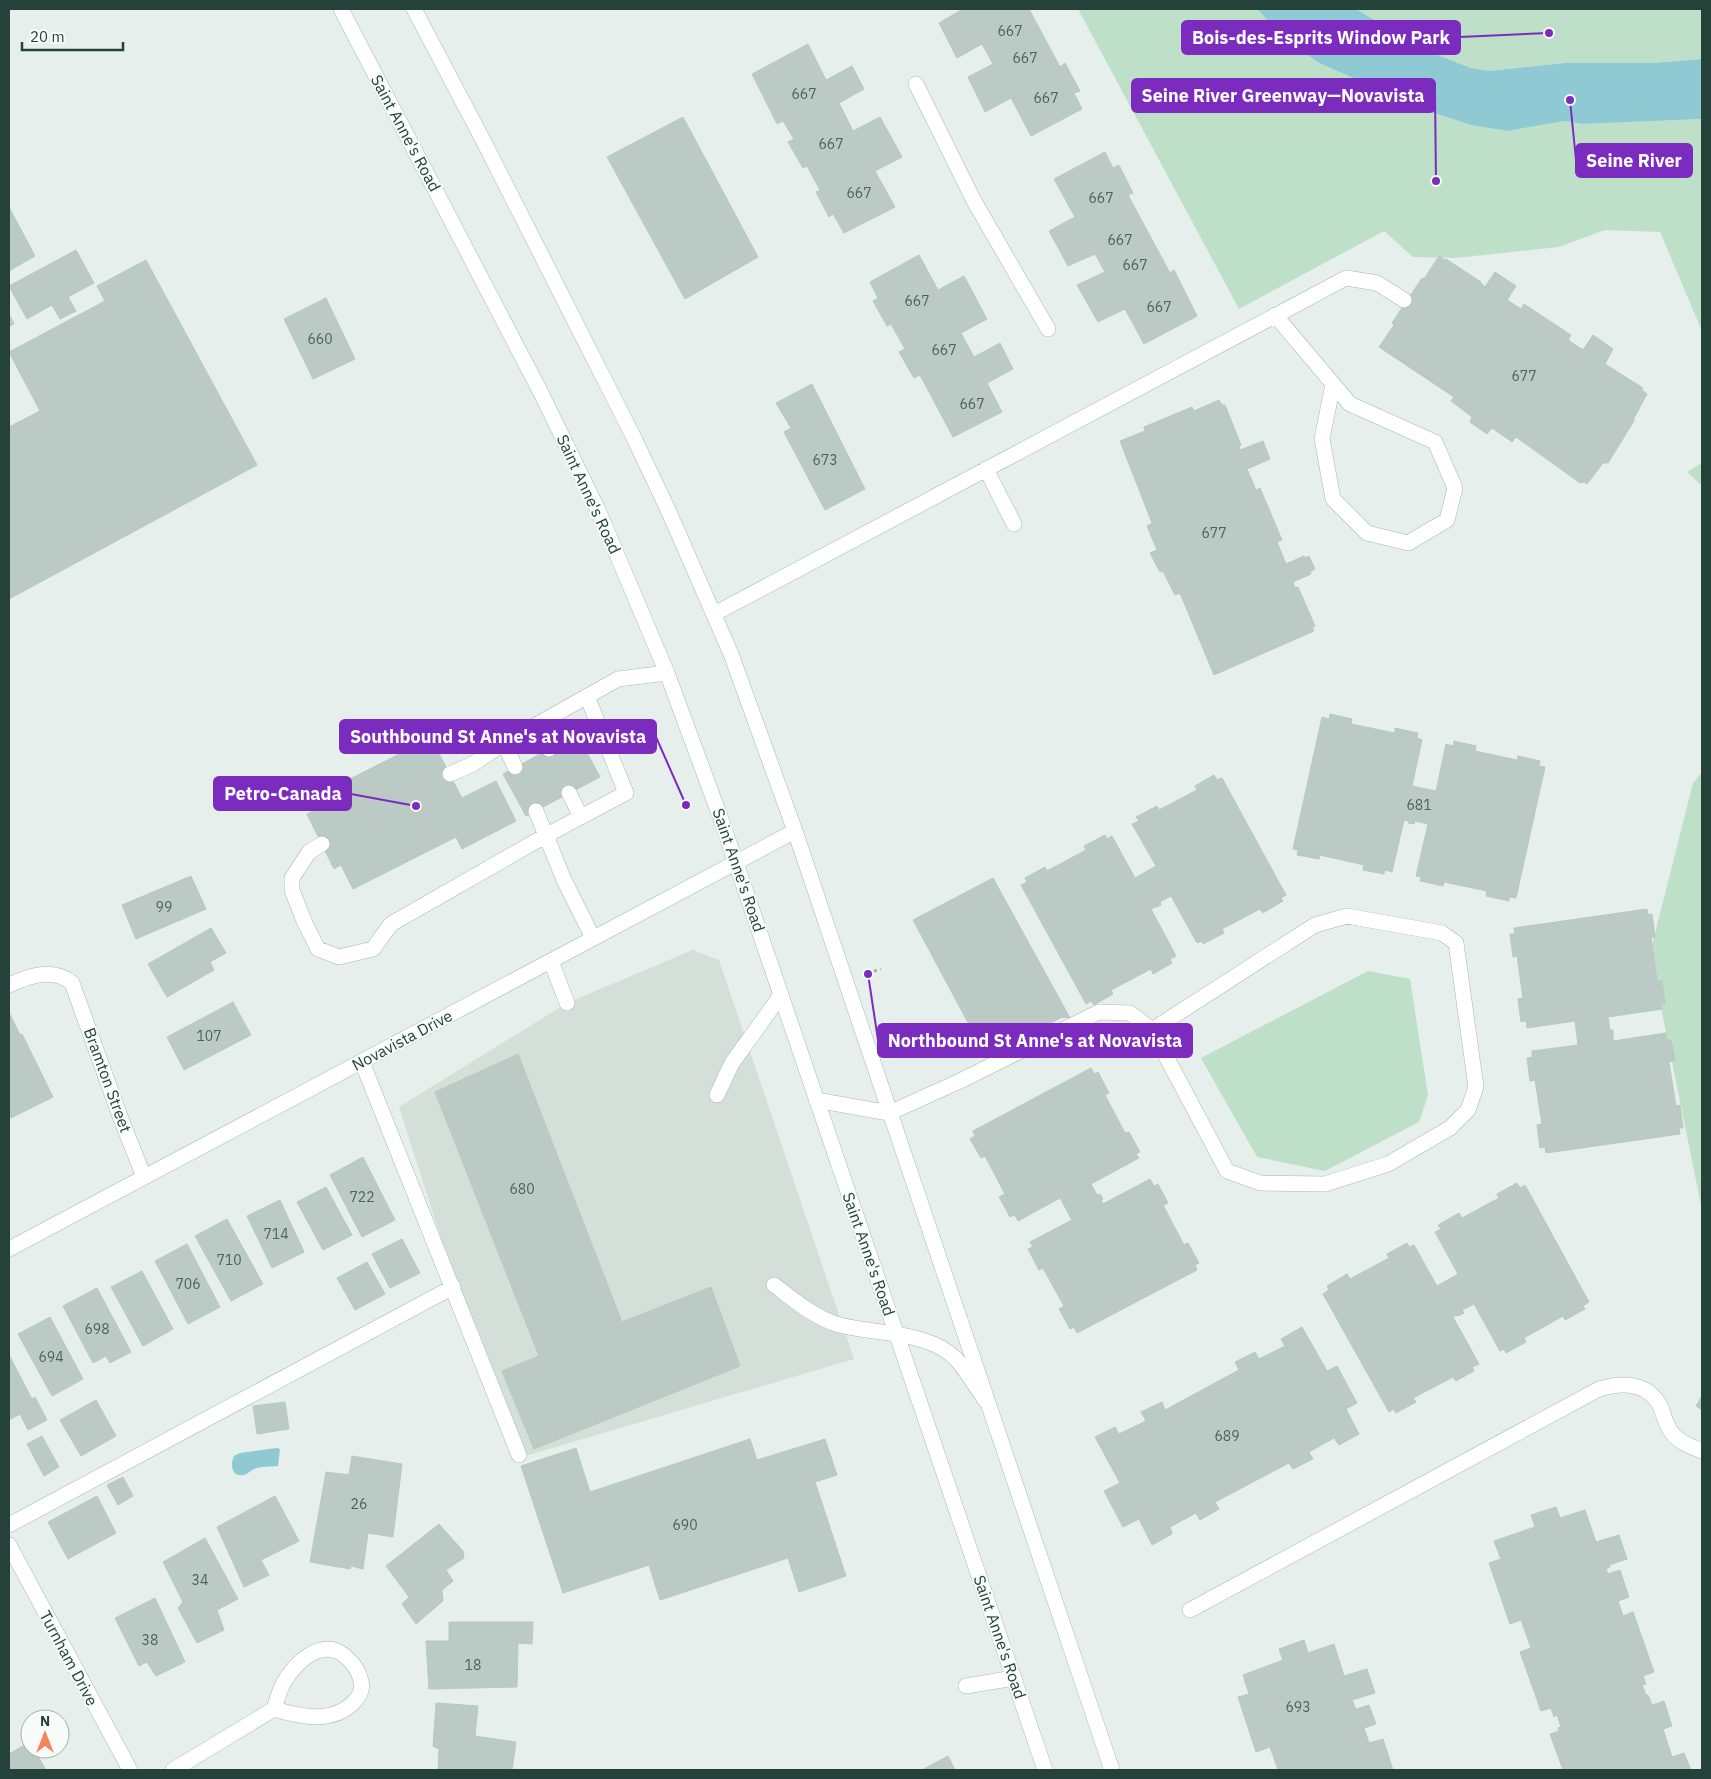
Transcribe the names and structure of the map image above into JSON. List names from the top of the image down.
{
  "streets": {
    "main road": [
      "Saint Anne's Road",
      "Novavista Drive",
      "Bramton Street",
      "Turnham Drive"
    ]
  },
  "crossings": [
    ["Saint Anne's Road", "Novavista Drive"],
    ["Novavista Drive", "Bramton Street"]
  ],
  "places": [
    "Bois-des-Esprits Window Park",
    "Seine River",
    "Seine River Greenway—Novavista",
    "Southbound St Anne's at Novavista",
    "Petro-Canada",
    "Northbound St Anne's at Novavista"
  ],
  "house_numbers": [
    "667",
    "667",
    "667",
    "667",
    "667",
    "667",
    "667",
    "667",
    "667",
    "667",
    "667",
    "660",
    "667",
    "677",
    "667",
    "673",
    "677",
    "681",
    "99",
    "107",
    "680",
    "722",
    "714",
    "710",
    "706",
    "698",
    "694",
    "689",
    "26",
    "690",
    "34",
    "38",
    "18",
    "693"
  ],
  "scale_bar": "20 m",
  "north": "top"
}
